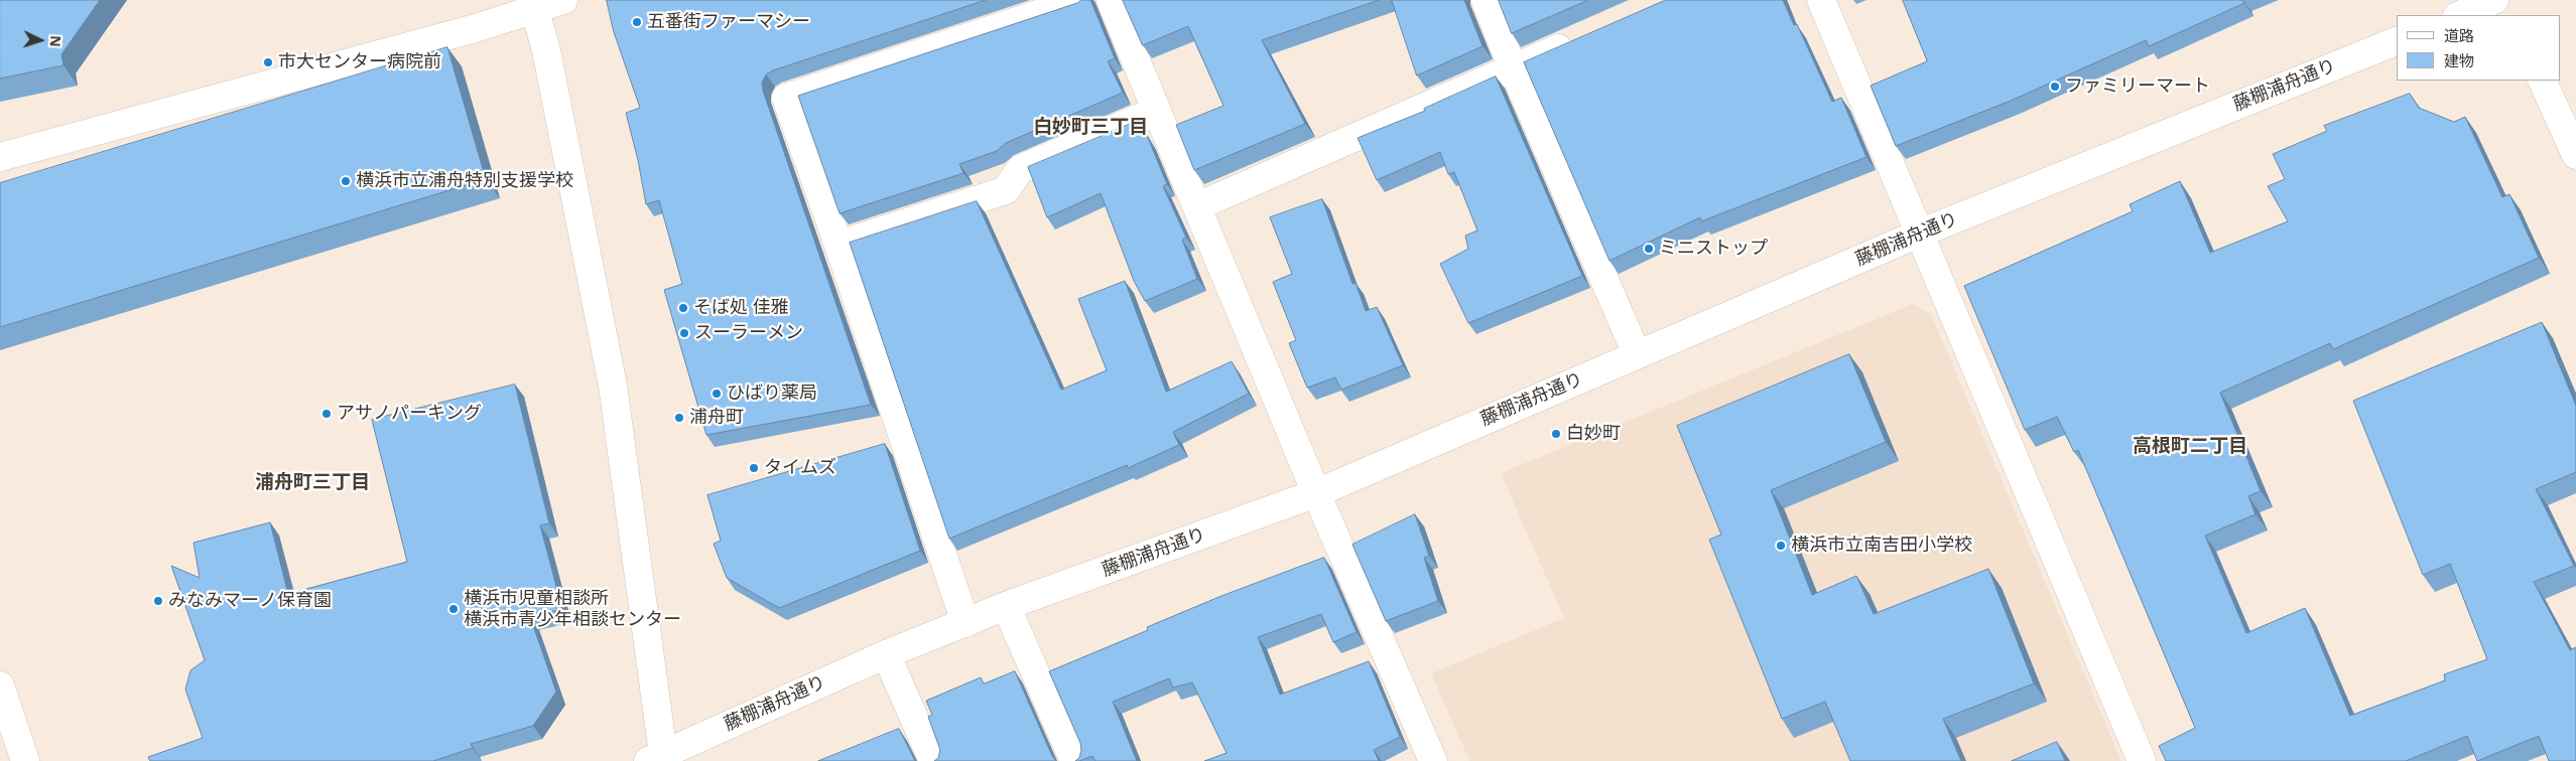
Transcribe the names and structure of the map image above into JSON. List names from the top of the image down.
{
  "streets": {
    "street": ["藤棚浦舟通り"]
  },
  "districts": ["白妙町三丁目", "高根町二丁目", "浦舟町三丁目"],
  "places": [
    "五番街ファーマシー",
    "市大センター病院前",
    "ファミリーマート",
    "横浜市立浦舟特別支援学校",
    "ミニストップ",
    "そば処 佳雅",
    "スーラーメン",
    "ひばり薬局",
    "アサノパーキング",
    "浦舟町",
    "白妙町",
    "タイムズ",
    "横浜市立南吉田小学校",
    "みなみマーノ保育園",
    "横浜市児童相談所 横浜市青少年相談センター"
  ],
  "legend": ["道路", "建物"],
  "north": "right"
}
